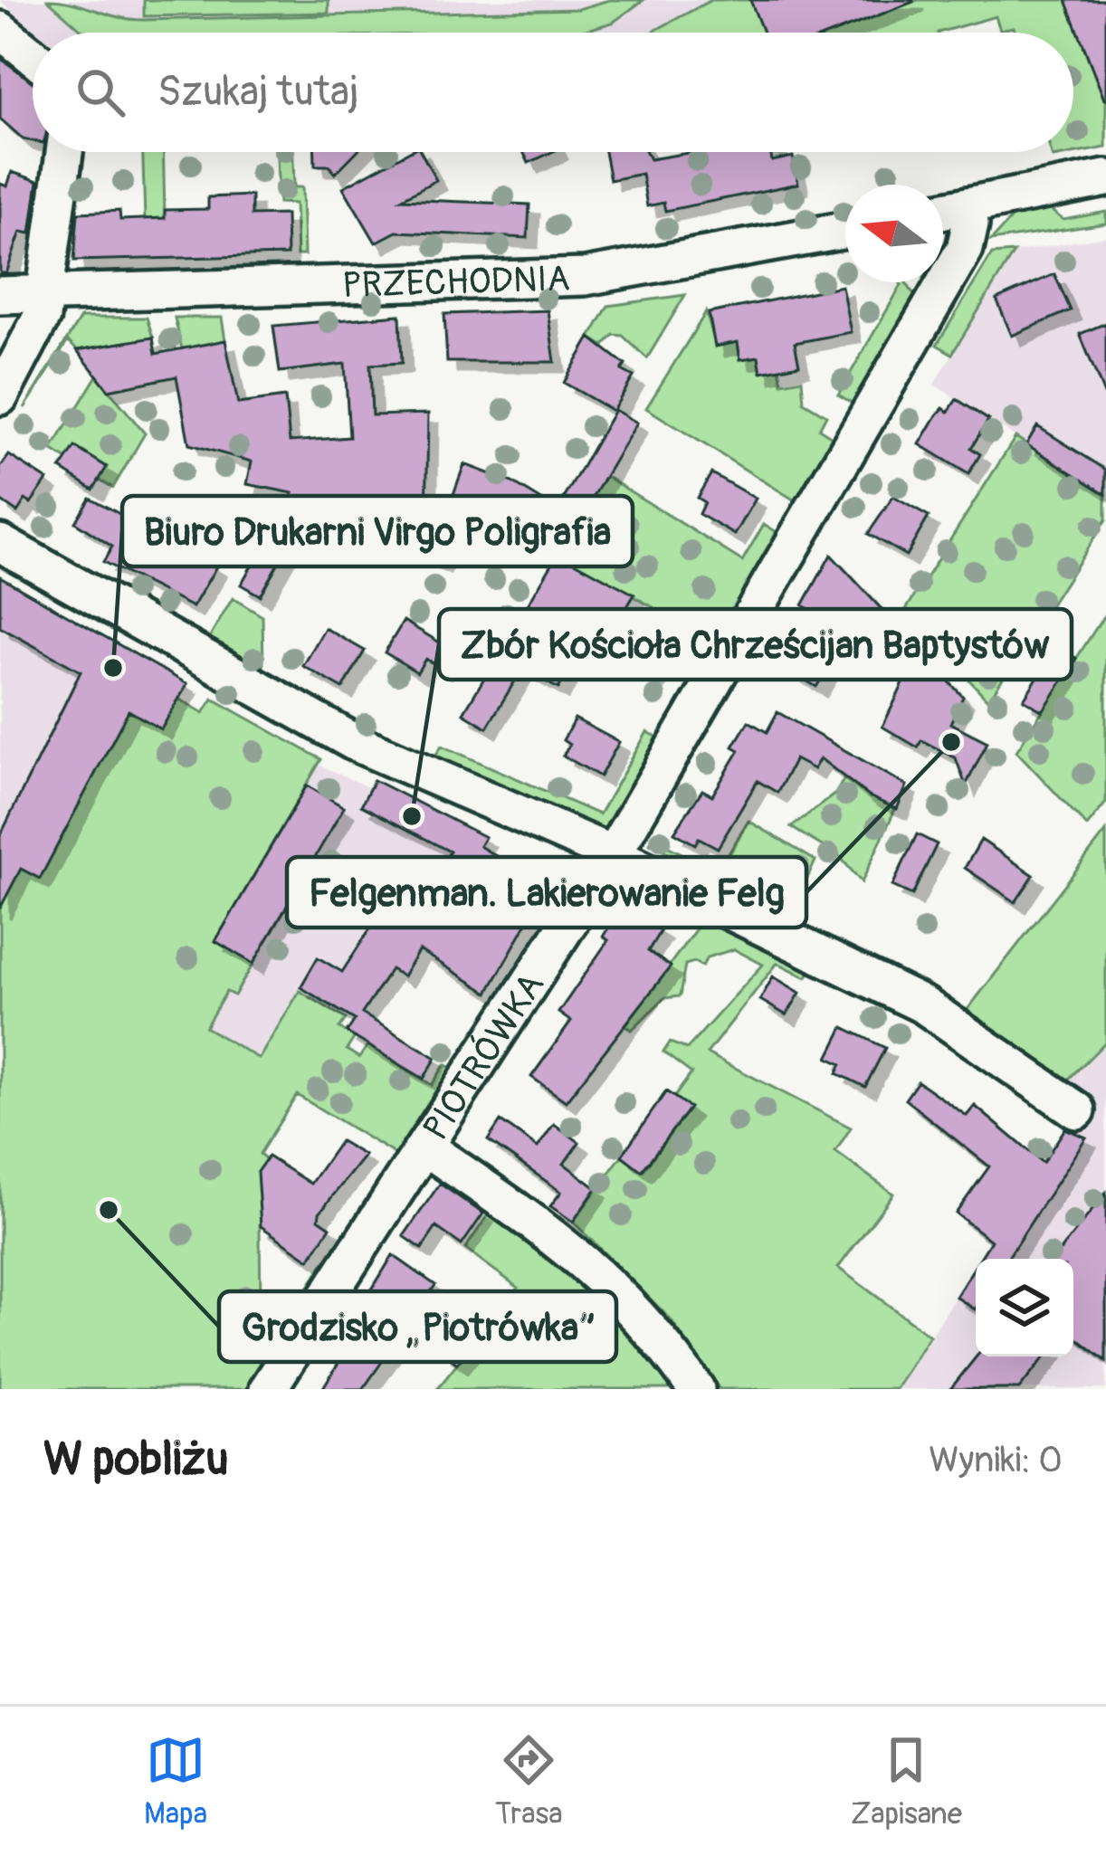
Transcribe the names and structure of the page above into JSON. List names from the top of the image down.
{
  "streets": {
    "street": ["PRZECHODNIA", "PIOTRÓWKA"]
  },
  "places": [
    "Biuro Drukarni Virgo Poligrafia",
    "Felgenman. Lakierowanie Felg",
    "Zbór Kościoła Chrześcijan Baptystów",
    "Grodzisko „Piotrówka”"
  ],
  "north": "left",
  "page": {
    "search": "Szukaj tutaj",
    "heading": ["W pobliżu", "Wyniki: 0"],
    "nav": ["Mapa", "Trasa", "Zapisane"]
  }
}
